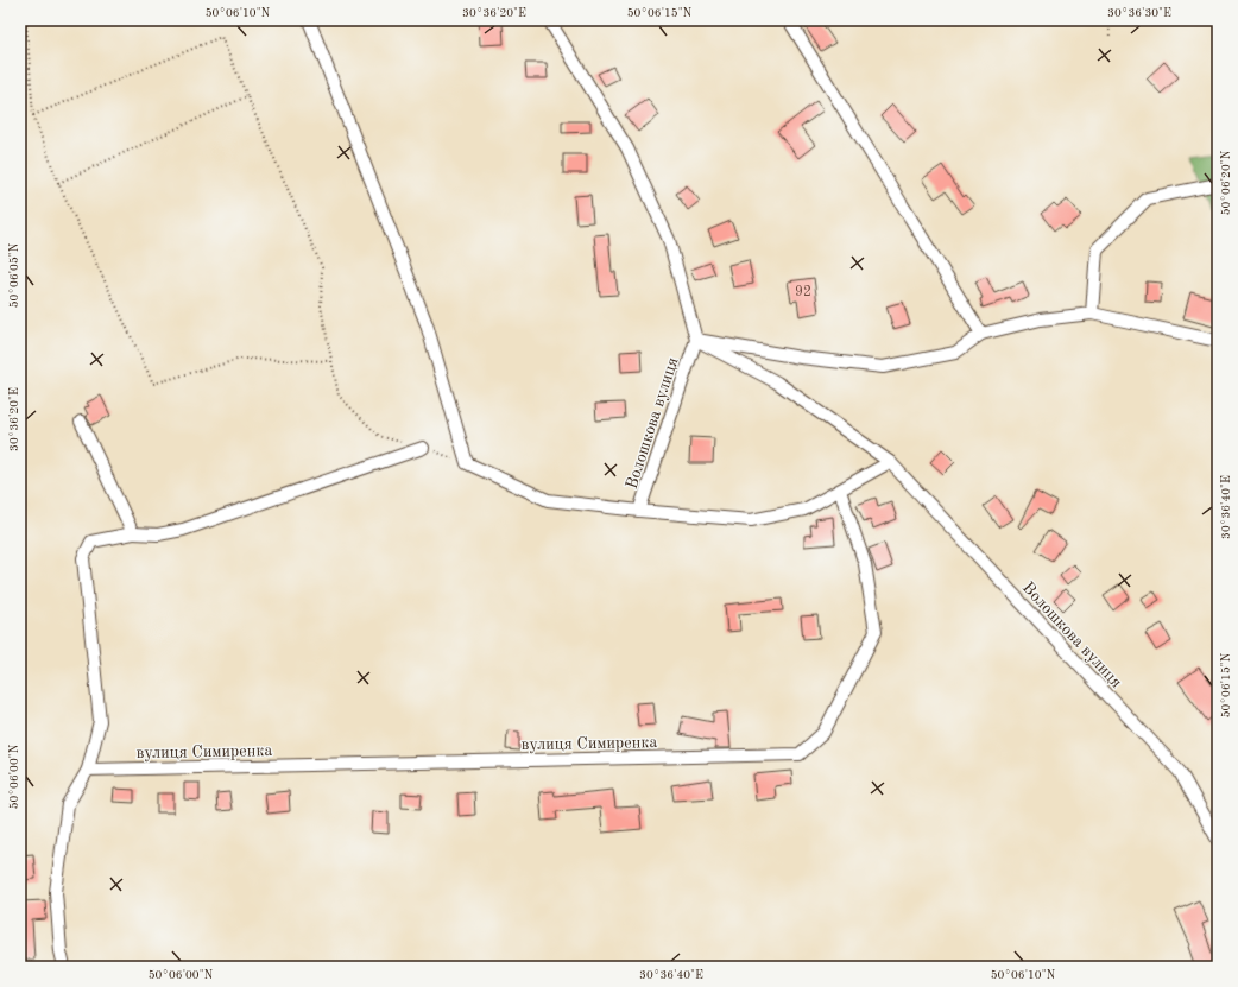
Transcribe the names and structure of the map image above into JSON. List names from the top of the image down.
{
  "streets": {
    "street": ["Волошкова вулиця", "вулиця Симиренка"]
  },
  "crossings": [
    ["Волошкова вулиця", "вулиця Симиренка"]
  ],
  "house_numbers": ["92"],
  "coordinates": [
    "50°06'10\"N",
    "30°36'20\"E",
    "50°06'15\"N",
    "30°36'30\"E",
    "50°06'20\"N",
    "50°06'05\"N",
    "30°36'40\"E",
    "50°06'00\"N"
  ]
}
